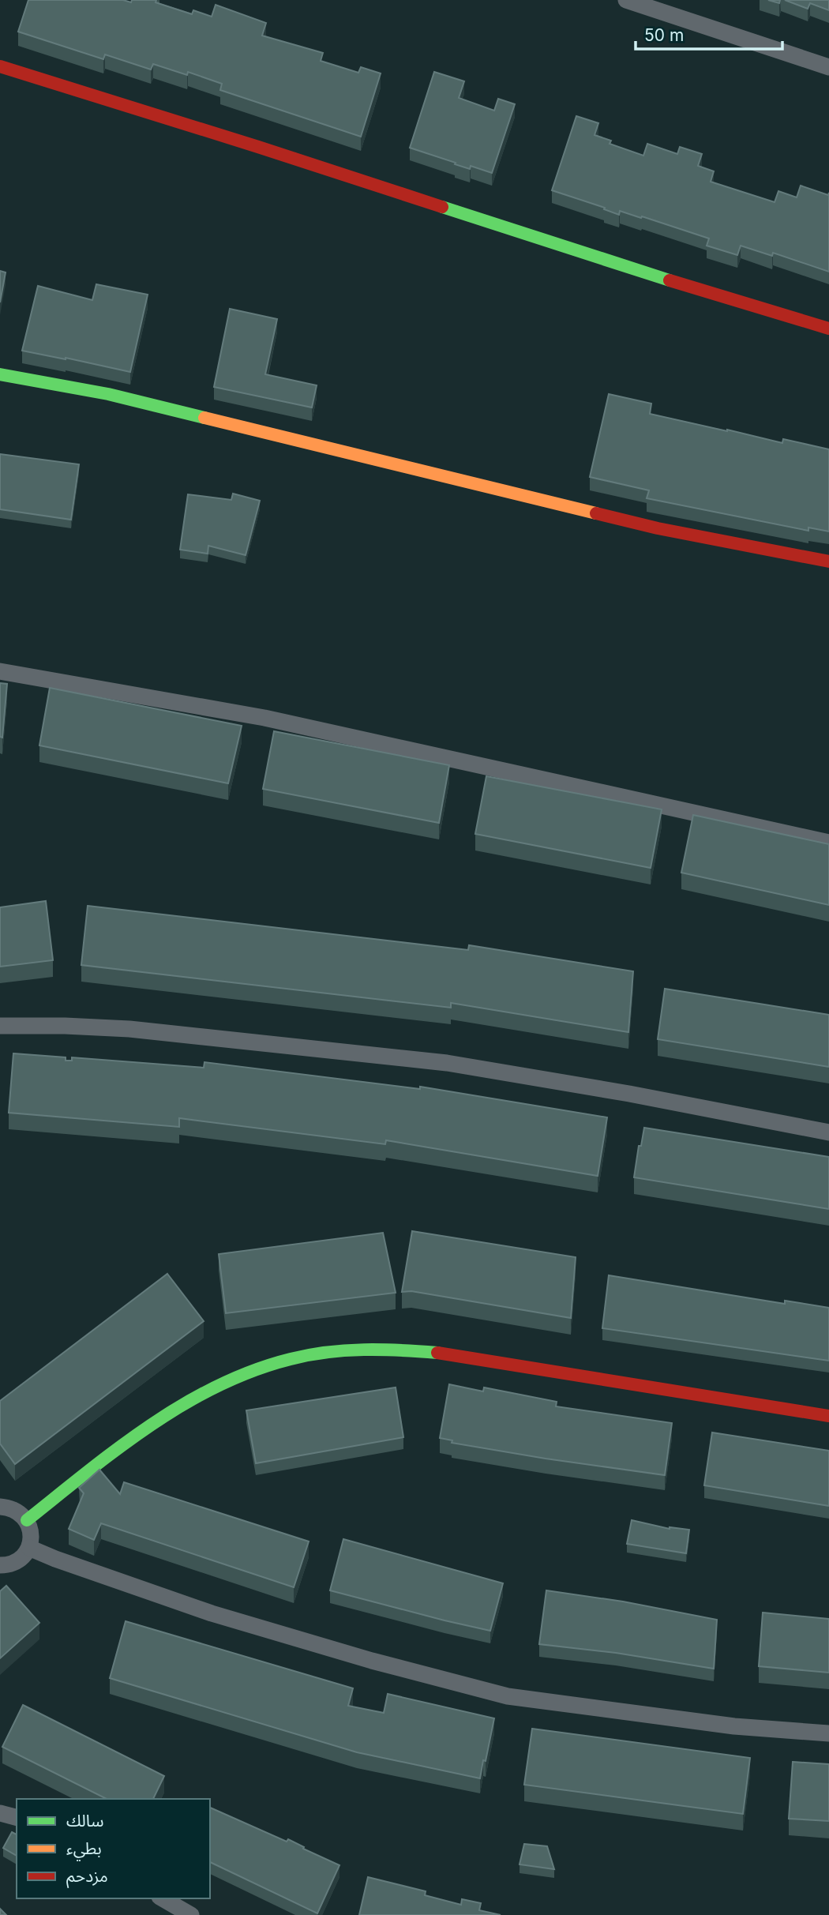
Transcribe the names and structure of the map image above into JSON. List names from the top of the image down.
{
  "legend": ["سالك", "بطيء", "مزدحم"],
  "scale_bar": "50 m"
}
